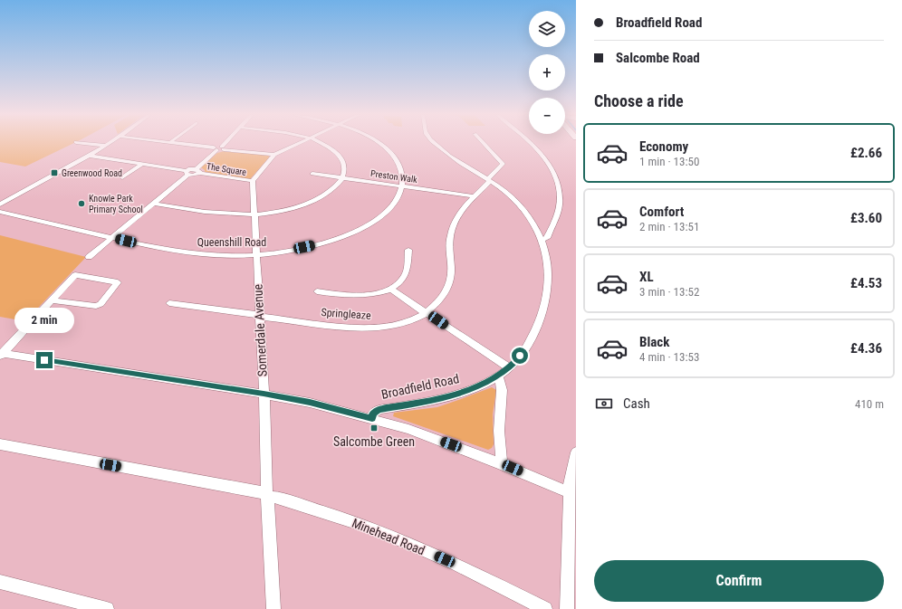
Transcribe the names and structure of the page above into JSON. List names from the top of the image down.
{
  "streets": {
    "street": [
      "The Square",
      "Preston Walk",
      "Queenshill Road",
      "Springleaze",
      "Somerdale Avenue",
      "Broadfield Road",
      "Minehead Road"
    ]
  },
  "crossings": [
    ["The Square", "Somerdale Avenue"],
    ["Preston Walk", "Queenshill Road"],
    ["Preston Walk", "Springleaze"],
    ["Preston Walk", "Broadfield Road"],
    ["Queenshill Road", "Somerdale Avenue"],
    ["Springleaze", "Somerdale Avenue"],
    ["Springleaze", "Broadfield Road"],
    ["Somerdale Avenue", "Minehead Road"]
  ],
  "places": {
    "transit": ["Greenwood Road", "Salcombe Green"],
    "other": ["Knowle Park Primary School"]
  },
  "page": {
    "banner": ["Broadfield Road", "Salcombe Road"],
    "map_buttons": ["+", "−"],
    "heading": "Choose a ride",
    "list": [
      {
        "name": "Economy",
        "note": "1 min · 13:50",
        "value": "£2.66"
      },
      {
        "name": "Comfort",
        "note": "2 min · 13:51",
        "value": "£3.60"
      },
      {
        "name": "XL",
        "note": "3 min · 13:52",
        "value": "£4.53"
      },
      {
        "name": "Black",
        "note": "4 min · 13:53",
        "value": "£4.36"
      }
    ],
    "bubble": "2 min",
    "pay": ["Cash", "410 m"],
    "buttons": "Confirm"
  }
}
